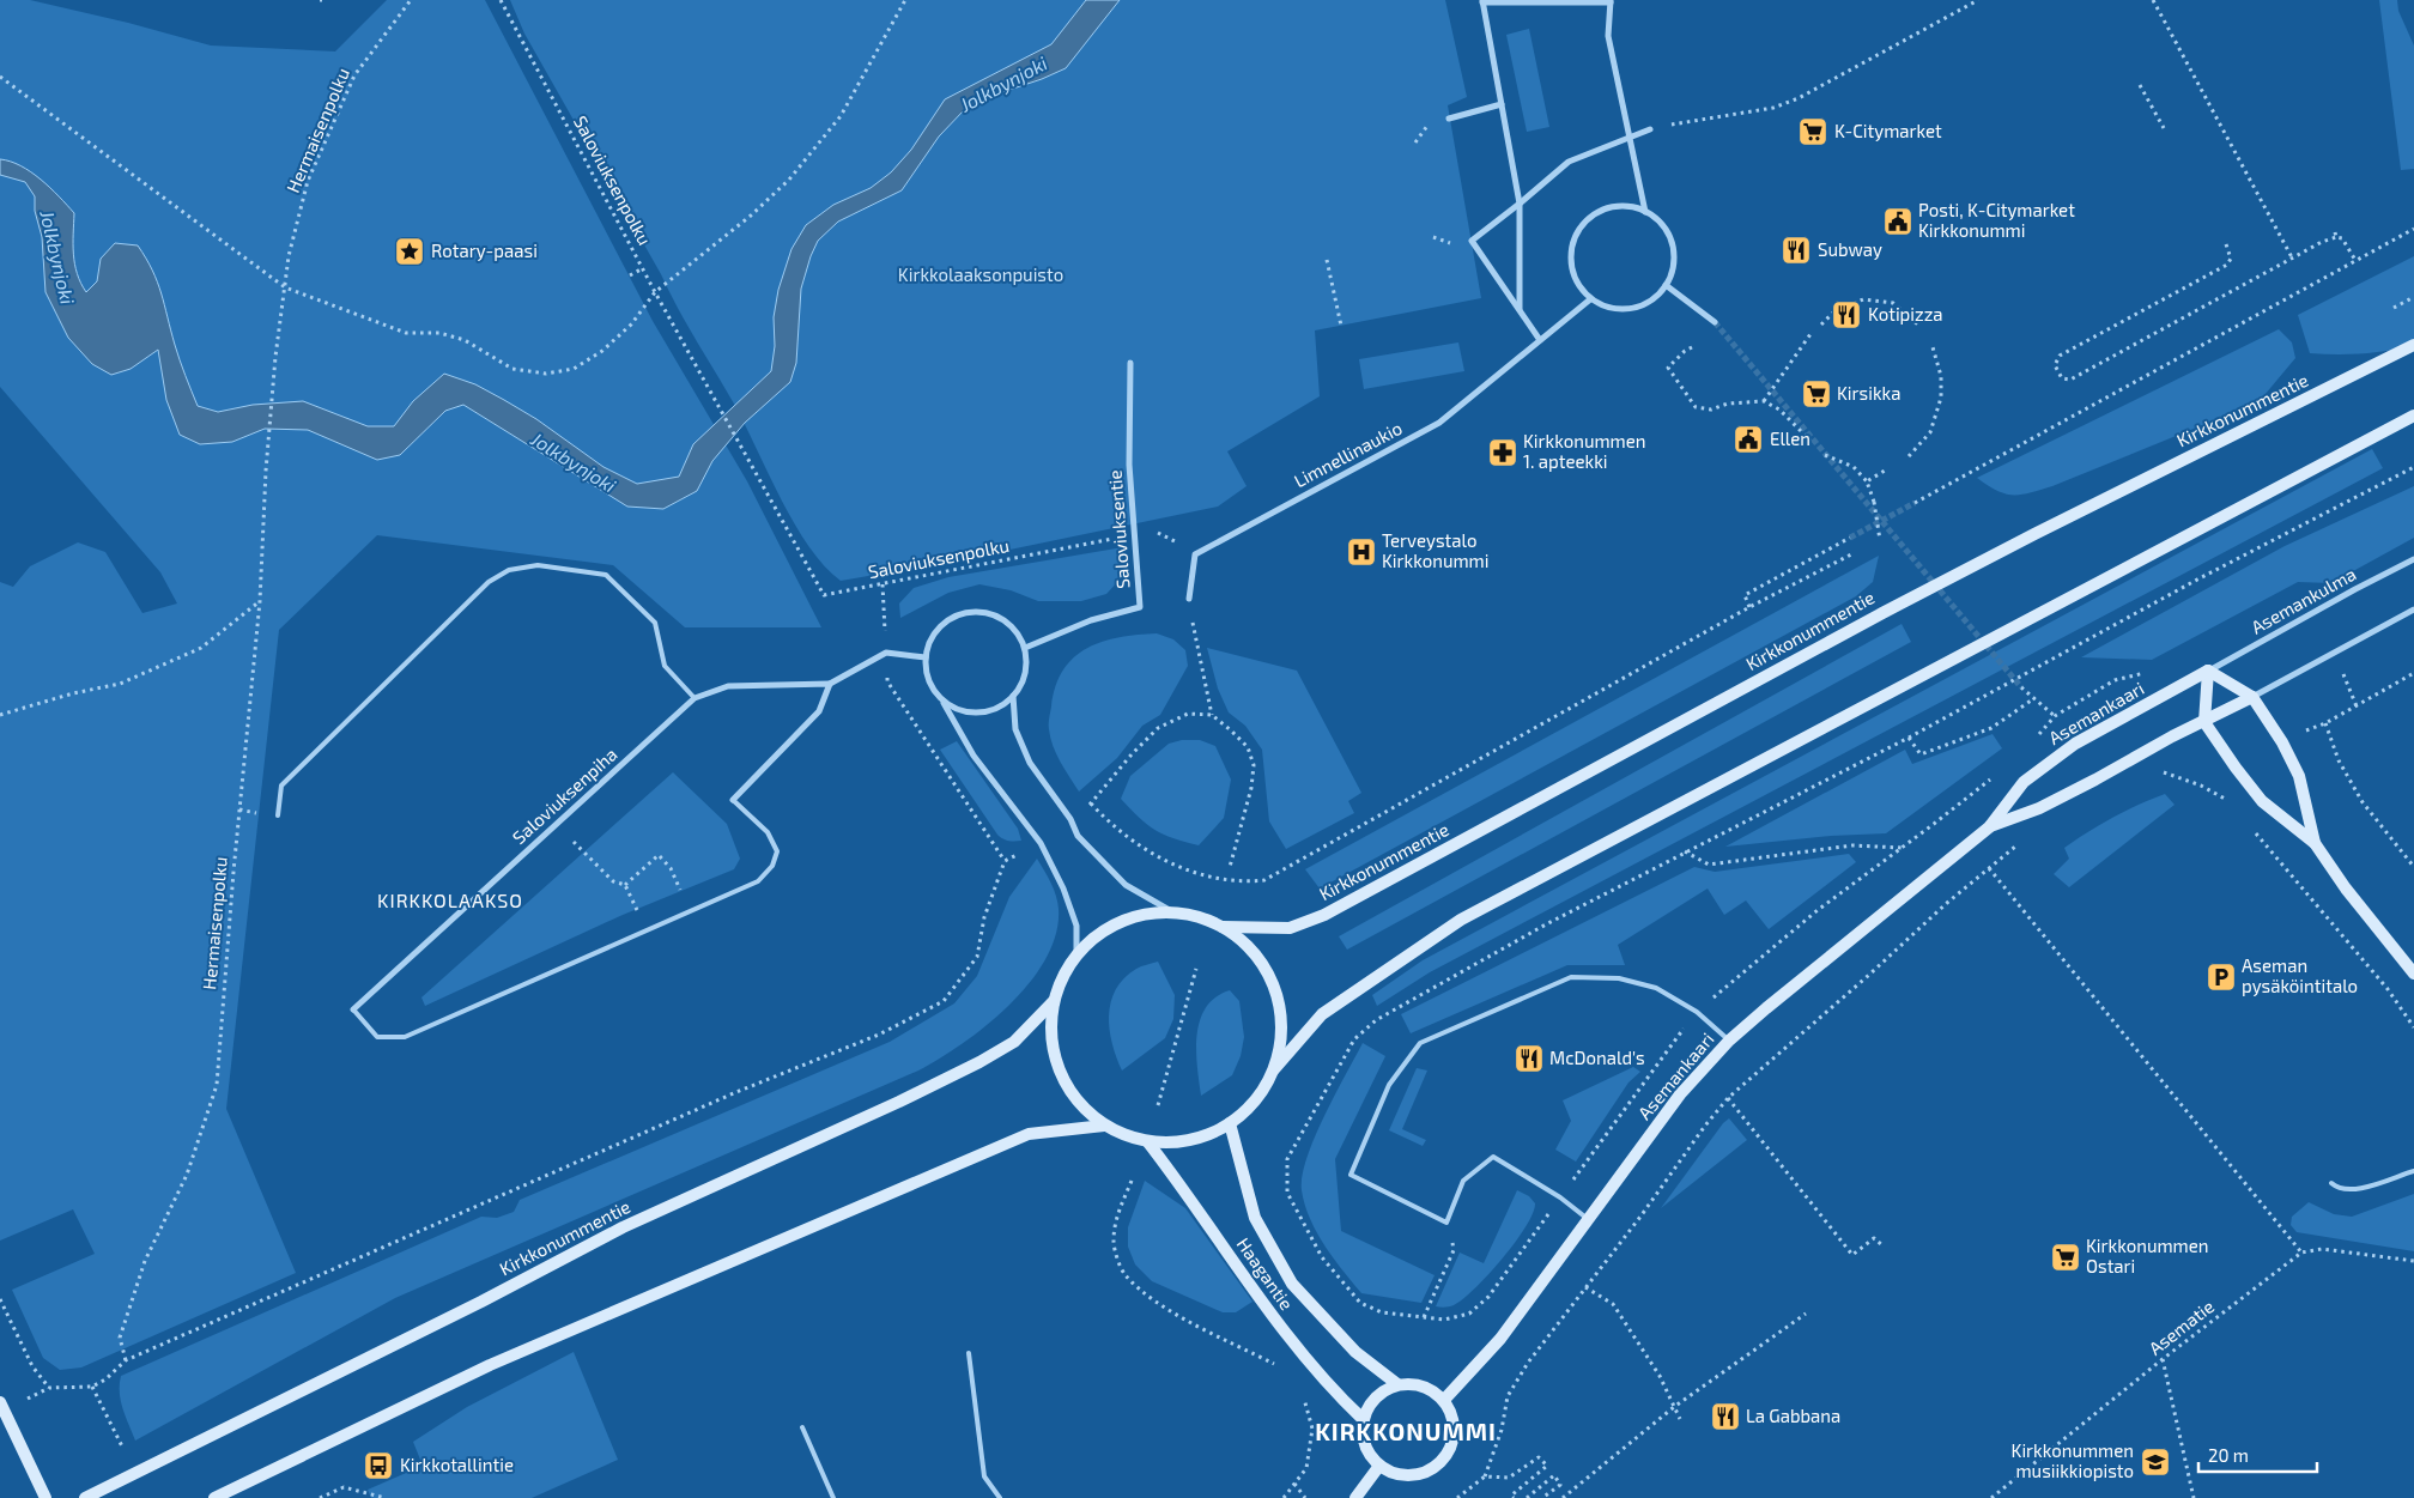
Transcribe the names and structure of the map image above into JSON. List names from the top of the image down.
{
  "streets": {
    "main road": ["Kirkkonummentie", "Asemankaari", "Haagantie"],
    "street": [
      "Limnellinaukio",
      "Saloviuksentie",
      "Asemankulma",
      "Saloviuksenpiha"
    ],
    "path": ["Hermaisenpolku", "Saloviuksenpolku", "Asematie"]
  },
  "crossings": [
    ["Saloviuksenpolku", "Limnellinaukio"],
    ["Saloviuksenpolku", "Saloviuksentie"],
    ["Asemankulma", "Asemankaari"],
    ["Asemankaari", "Haagantie"]
  ],
  "districts": ["KIRKKOLAAKSO", "KIRKKONUMMI"],
  "water": ["Jolkbynjoki"],
  "parks": ["Kirkkolaaksonpuisto"],
  "places": {
    "supermarket": ["K-Citymarket", "Kirsikka", "Kirkkonummen Ostari"],
    "public building": ["Posti, K-Citymarket Kirkkonummi", "Ellen"],
    "restaurant": [
      "Subway",
      "Kotipizza",
      "McDonald's",
      "La Gabbana"
    ],
    "place": ["Rotary-paasi"],
    "pharmacy": ["Kirkkonummen 1. apteekki"],
    "hospital": ["Terveystalo Kirkkonummi"],
    "parking": ["Aseman pysäköintitalo"],
    "school or university": ["Kirkkonummen musiikkiopisto"],
    "bus stop": ["Kirkkotallintie"]
  },
  "scale_bar": "20 m"
}
